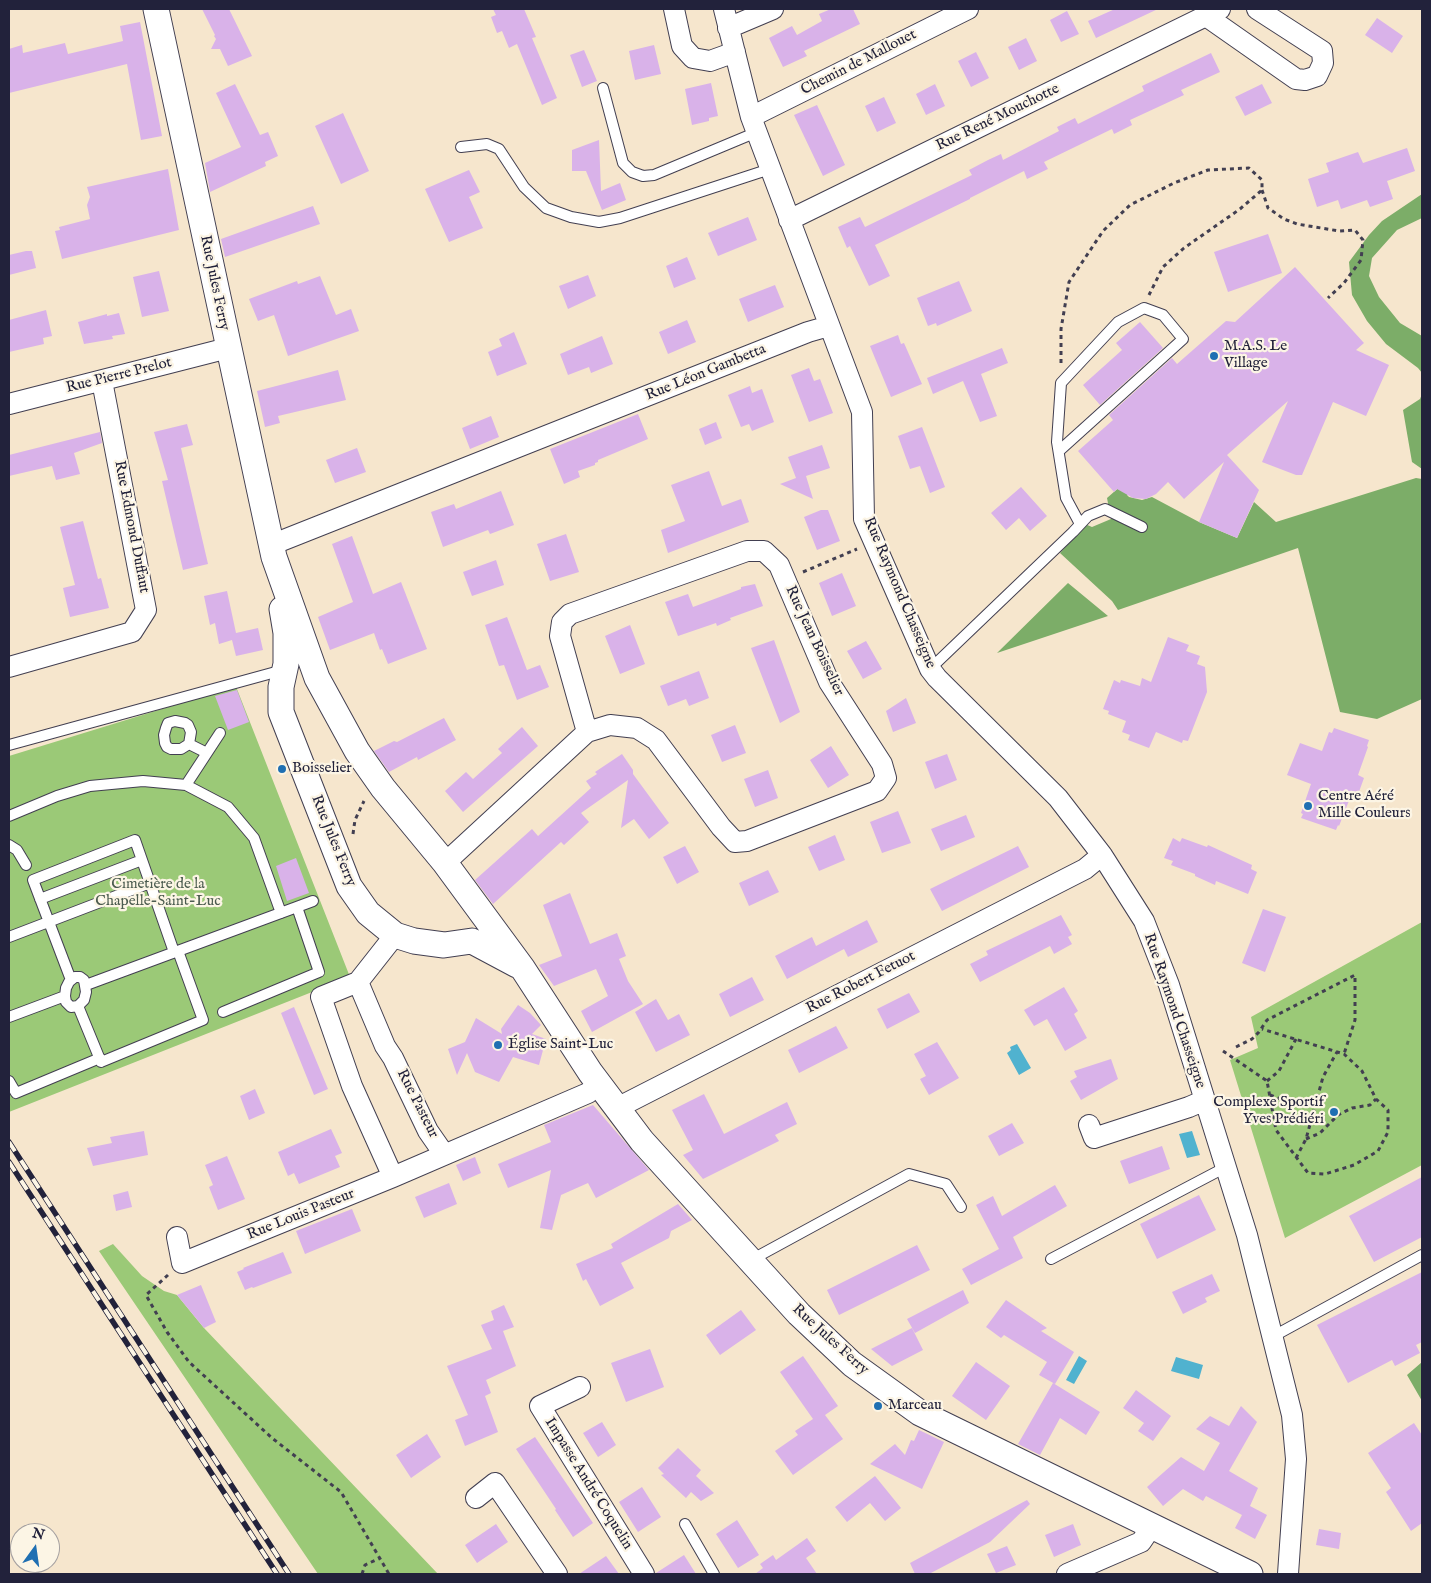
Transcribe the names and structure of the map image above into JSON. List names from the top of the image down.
{
  "streets": {
    "street": [
      "Chemin de Mallouet",
      "Rue René Mouchotte",
      "Rue Jules Ferry",
      "Rue Léon Gambetta",
      "Rue Pierre Prelot",
      "Rue Edmond Duffaut",
      "Rue Raymond Chasseigne",
      "Rue Jean Boisselier",
      "Rue Robert Fetuot",
      "Rue Pasteur",
      "Rue Louis Pasteur",
      "Impasse André Coquelin"
    ]
  },
  "crossings": [
    ["Rue Jules Ferry", "Rue Léon Gambetta"],
    ["Rue Jules Ferry", "Rue Pierre Prelot"],
    ["Rue Jules Ferry", "Rue Jean Boisselier"],
    ["Rue Jules Ferry", "Rue Robert Fetuot"],
    ["Rue Jules Ferry", "Rue Pasteur"],
    ["Rue Léon Gambetta", "Rue Raymond Chasseigne"],
    ["Rue Pierre Prelot", "Rue Edmond Duffaut"],
    ["Rue Raymond Chasseigne", "Rue Robert Fetuot"],
    ["Rue Pasteur", "Rue Louis Pasteur"]
  ],
  "parks": ["Cimetière de la Chapelle-Saint-Luc"],
  "places": [
    "M.A.S. Le Village",
    "Boisselier",
    "Centre Aéré Mille Couleurs",
    "Église Saint-Luc",
    "Complexe Sportif Yves Prédiéri",
    "Marceau"
  ],
  "north": "top"
}
